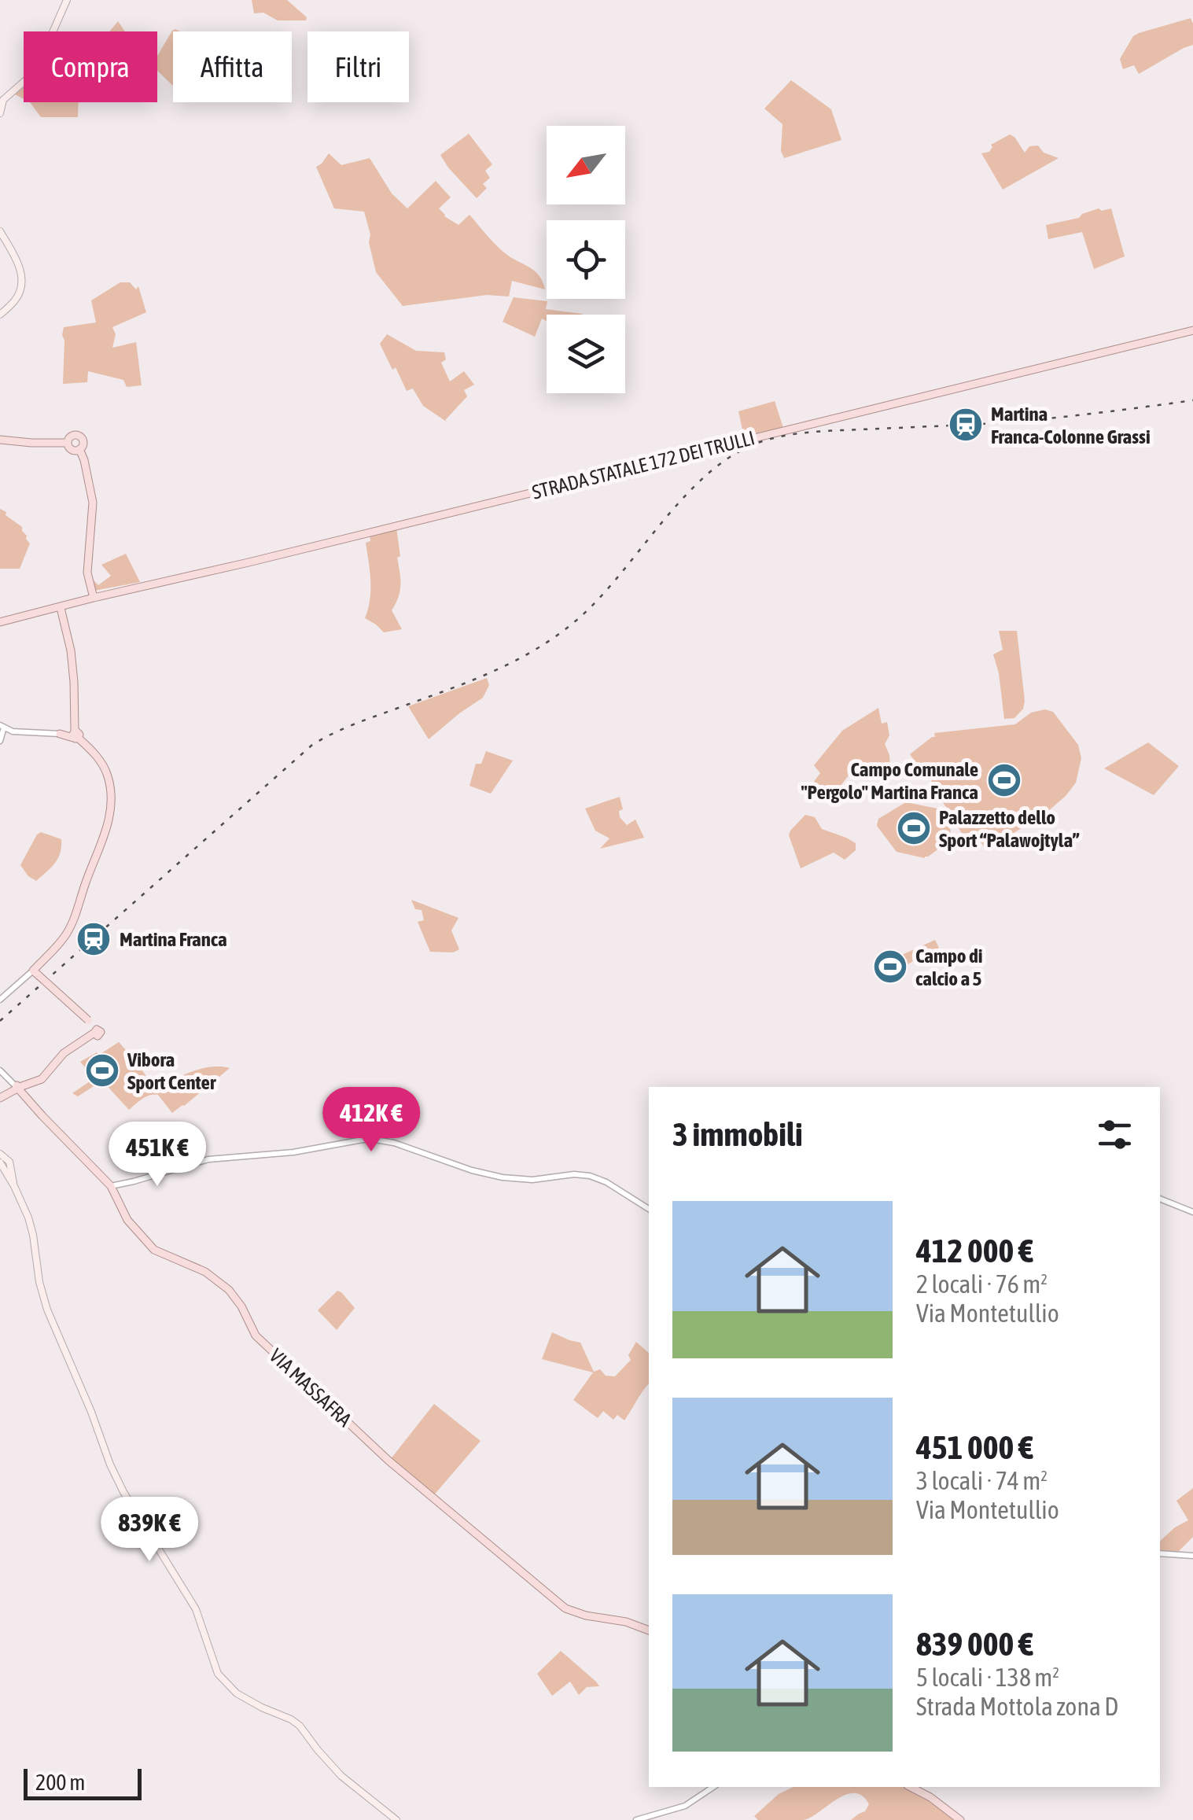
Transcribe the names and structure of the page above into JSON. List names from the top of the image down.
{
  "streets": {
    "main road": ["STRADA STATALE 172 DEI TRULLI", "VIA MASSAFRA"]
  },
  "places": {
    "station": ["Martina Franca-Colonne Grassi", "Martina Franca"],
    "sports": [
      "Campo Comunale \"Pergolo\" Martina Franca",
      "Palazzetto dello Sport “Palawojtyla”",
      "Campo di calcio a 5",
      "Vibora Sport Center"
    ]
  },
  "scale_bar": "200 m",
  "north": "bottom left",
  "page": {
    "chip": ["Compra", "Affitta", "Filtri"],
    "price": ["412K €", "451K €", "839K €"],
    "heading": "3 immobili",
    "list": [
      {
        "name": "412 000 €",
        "note": "2 locali · 76 m² · Via Montetullio"
      },
      {
        "name": "451 000 €",
        "note": "3 locali · 74 m² · Via Montetullio"
      },
      {
        "name": "839 000 €",
        "note": "5 locali · 138 m² · Strada Mottola zona D"
      }
    ],
    "scale": "200 m"
  }
}
